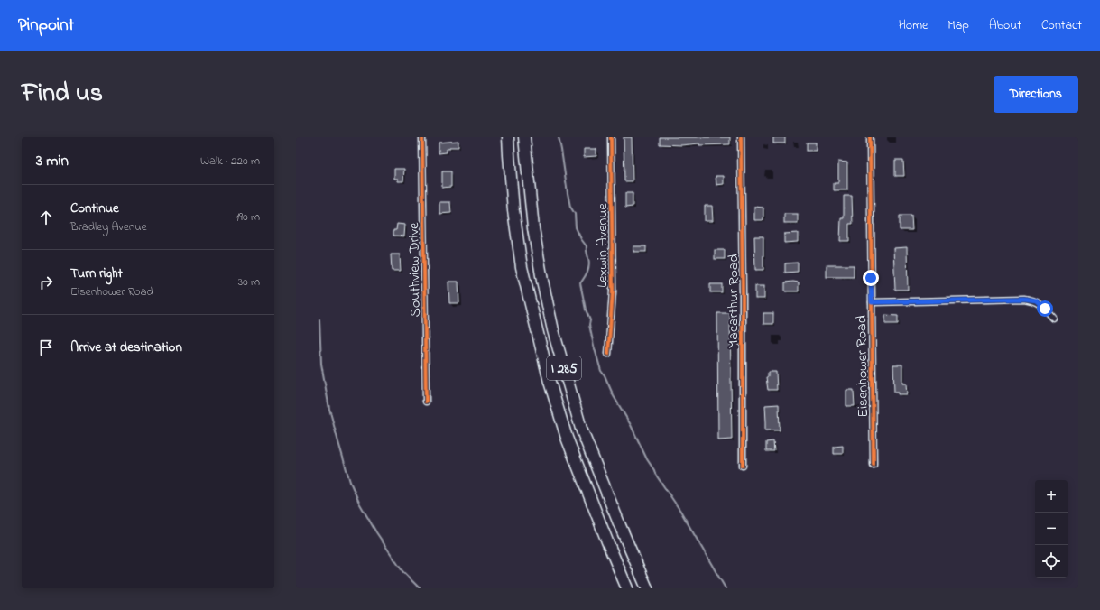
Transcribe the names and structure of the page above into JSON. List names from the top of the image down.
{
  "streets": {
    "highway": ["I 285"],
    "street": [
      "Lexwin Avenue",
      "Southview Drive",
      "Macarthur Road",
      "Eisenhower Road"
    ]
  },
  "page": {
    "header": "Pinpoint",
    "nav": [
      "Home",
      "Map",
      "About",
      "Contact"
    ],
    "title": "Find us",
    "buttons": "Directions",
    "heading": ["3 min", "Walk · 220 m"],
    "list": [
      ["Continue", "Bradley Avenue", "190 m"],
      ["Turn right", "Eisenhower Road", "30 m"],
      "Arrive at destination"
    ],
    "map_buttons": ["+", "−"]
  }
}
